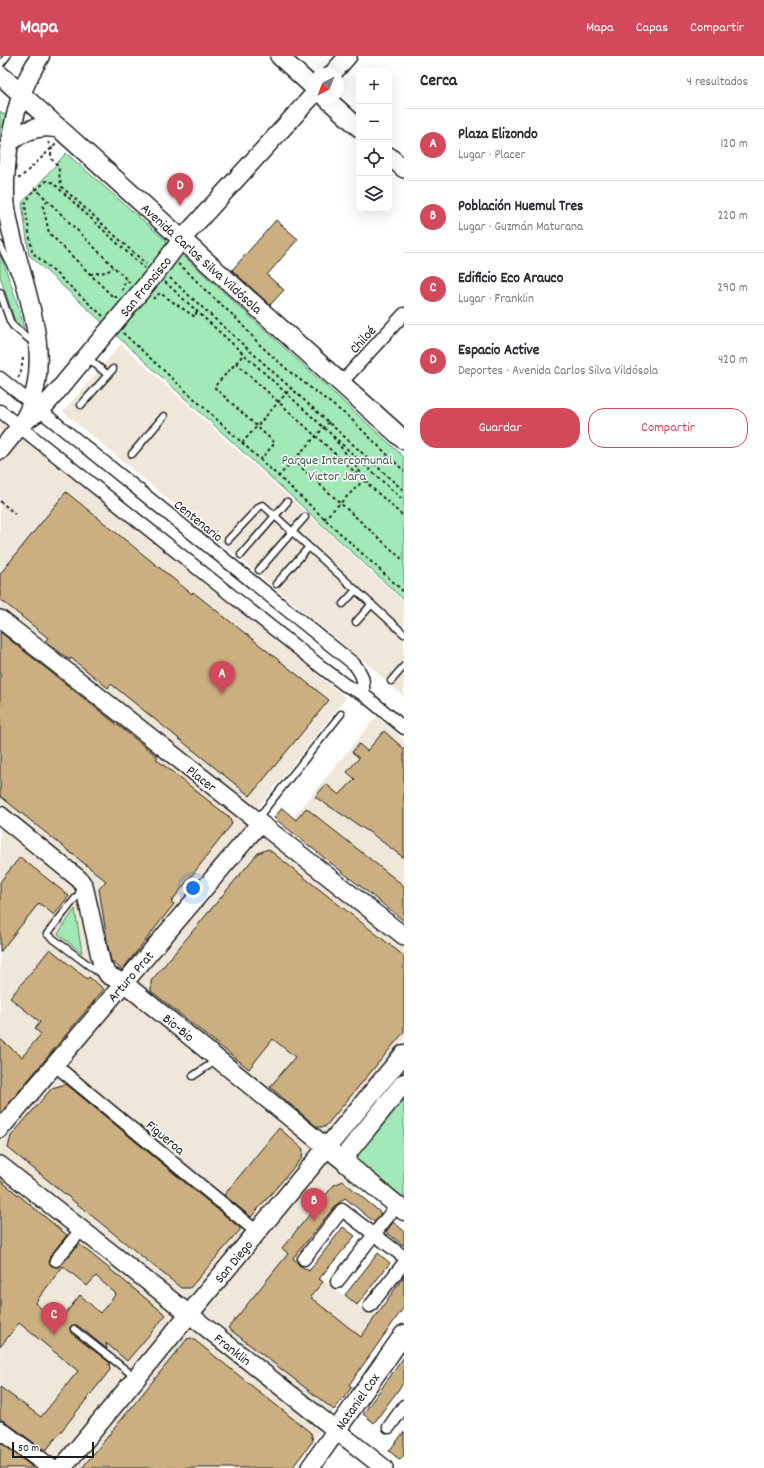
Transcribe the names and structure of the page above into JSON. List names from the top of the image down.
{
  "streets": {
    "main road": [
      "Avenida Carlos Silva Vildósola",
      "Bio-Bio",
      "San Diego",
      "Nataniel Cox"
    ],
    "street": [
      "San Francisco",
      "Chiloé",
      "Centenario",
      "Placer",
      "Arturo Prat",
      "Figueroa",
      "Franklin"
    ]
  },
  "crossings": [
    ["Avenida Carlos Silva Vildósola", "San Francisco"],
    ["Avenida Carlos Silva Vildósola", "Chiloé"],
    ["San Francisco", "Centenario"],
    ["Placer", "Arturo Prat"],
    ["Arturo Prat", "Bio-Bio"],
    ["Arturo Prat", "Figueroa"],
    ["Bio-Bio", "San Diego"],
    ["Figueroa", "San Diego"],
    ["San Diego", "Franklin"],
    ["Franklin", "Nataniel Cox"]
  ],
  "parks": ["Parque Intercomunal Victor Jara"],
  "scale_bar": "50 m",
  "north": "bottom left",
  "page": {
    "header": "Mapa",
    "nav": ["Mapa", "Capas", "Compartir"],
    "heading": ["Cerca", "4 resultados"],
    "map_buttons": ["+", "−"],
    "list": [
      {
        "mark": "A",
        "name": "Plaza Elizondo",
        "note": "Lugar · Placer",
        "value": "120 m"
      },
      {
        "mark": "B",
        "name": "Población Huemul Tres",
        "note": "Lugar · Guzmán Maturana",
        "value": "220 m"
      },
      {
        "mark": "C",
        "name": "Edificio Eco Arauco",
        "note": "Lugar · Franklin",
        "value": "290 m"
      },
      {
        "mark": "D",
        "name": "Espacio Active",
        "note": "Deportes · Avenida Carlos Silva Vildósola",
        "value": "420 m"
      }
    ],
    "pins": [
      "D",
      "A",
      "B",
      "C"
    ],
    "buttons": ["Guardar", "Compartir"],
    "scale": "50 m"
  }
}
